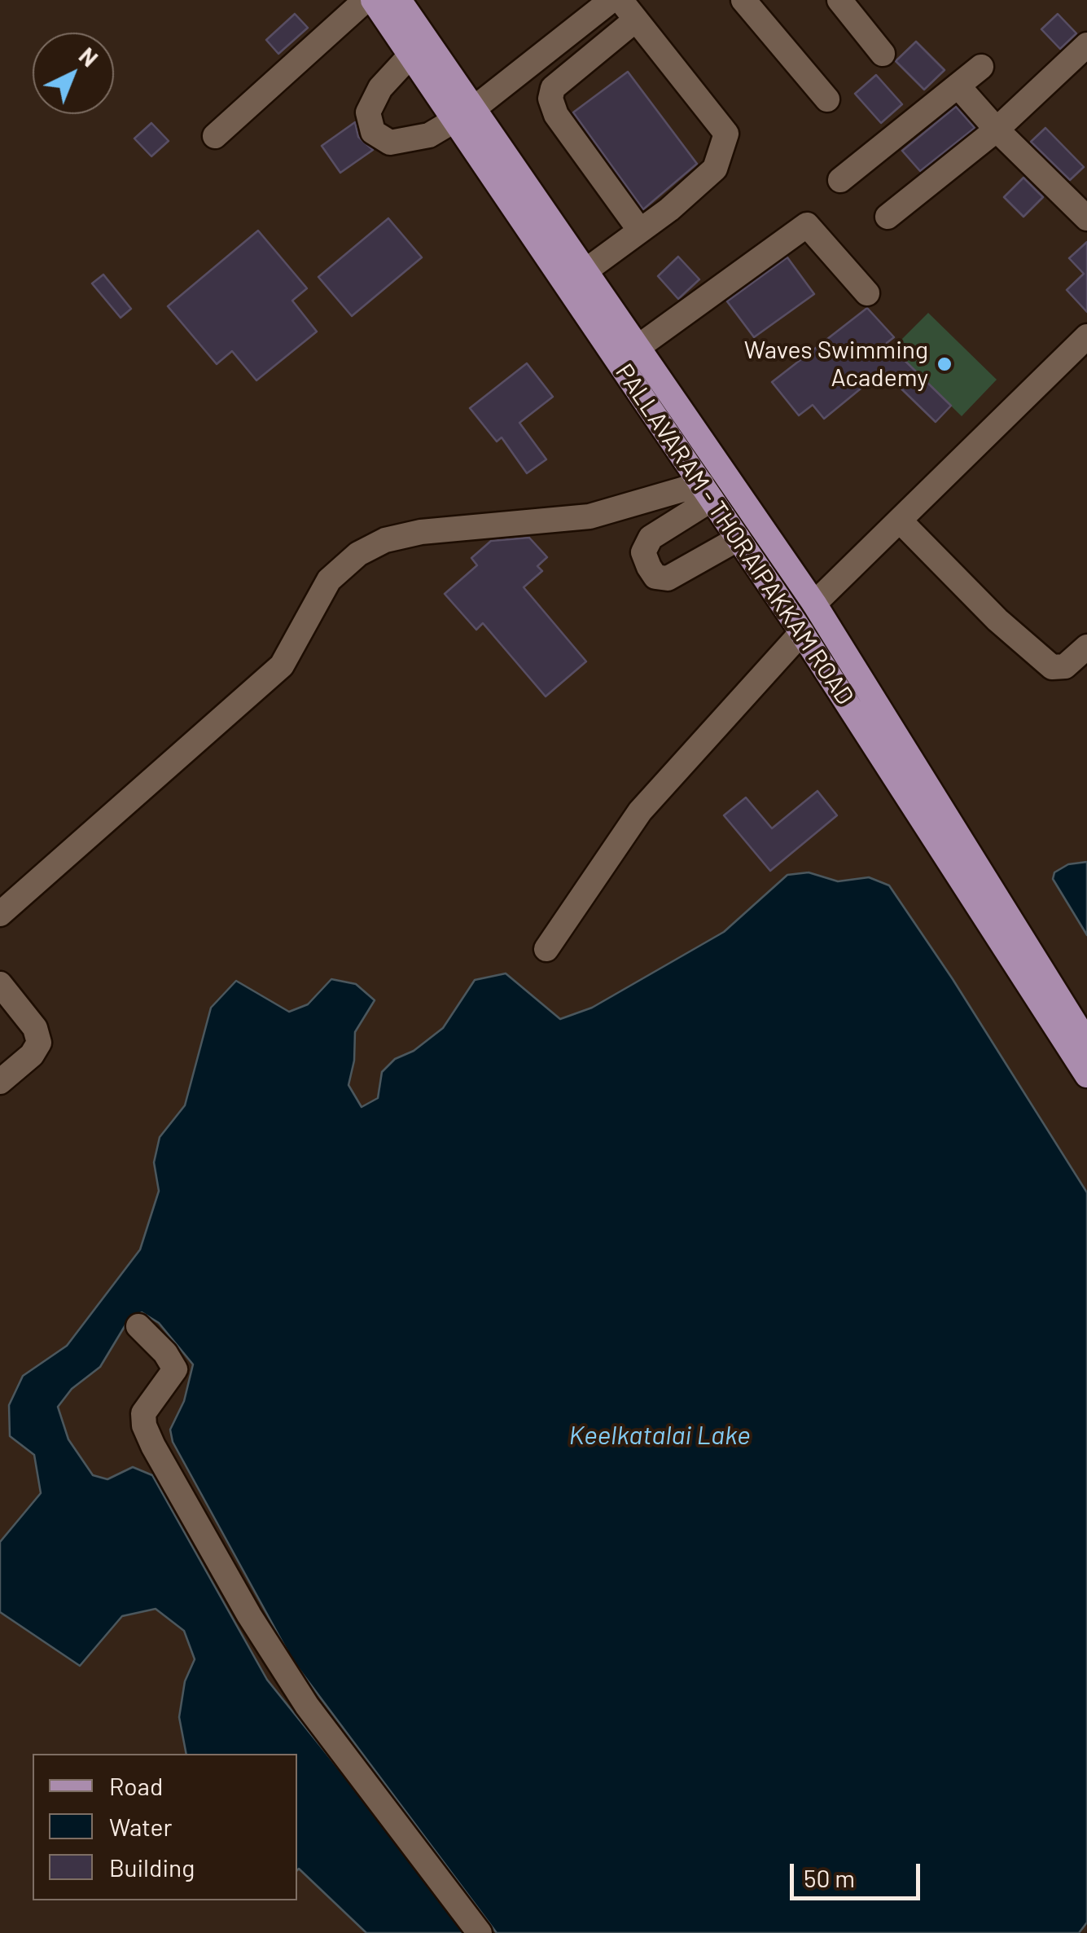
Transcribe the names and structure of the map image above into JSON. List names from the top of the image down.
{
  "streets": {
    "main road": ["PALLAVARAM - THORAIPAKKAM ROAD"]
  },
  "water": ["Keelkatalai Lake"],
  "places": ["Waves Swimming Academy"],
  "legend": ["Road", "Water", "Building"],
  "scale_bar": "50 m",
  "north": "top right"
}
